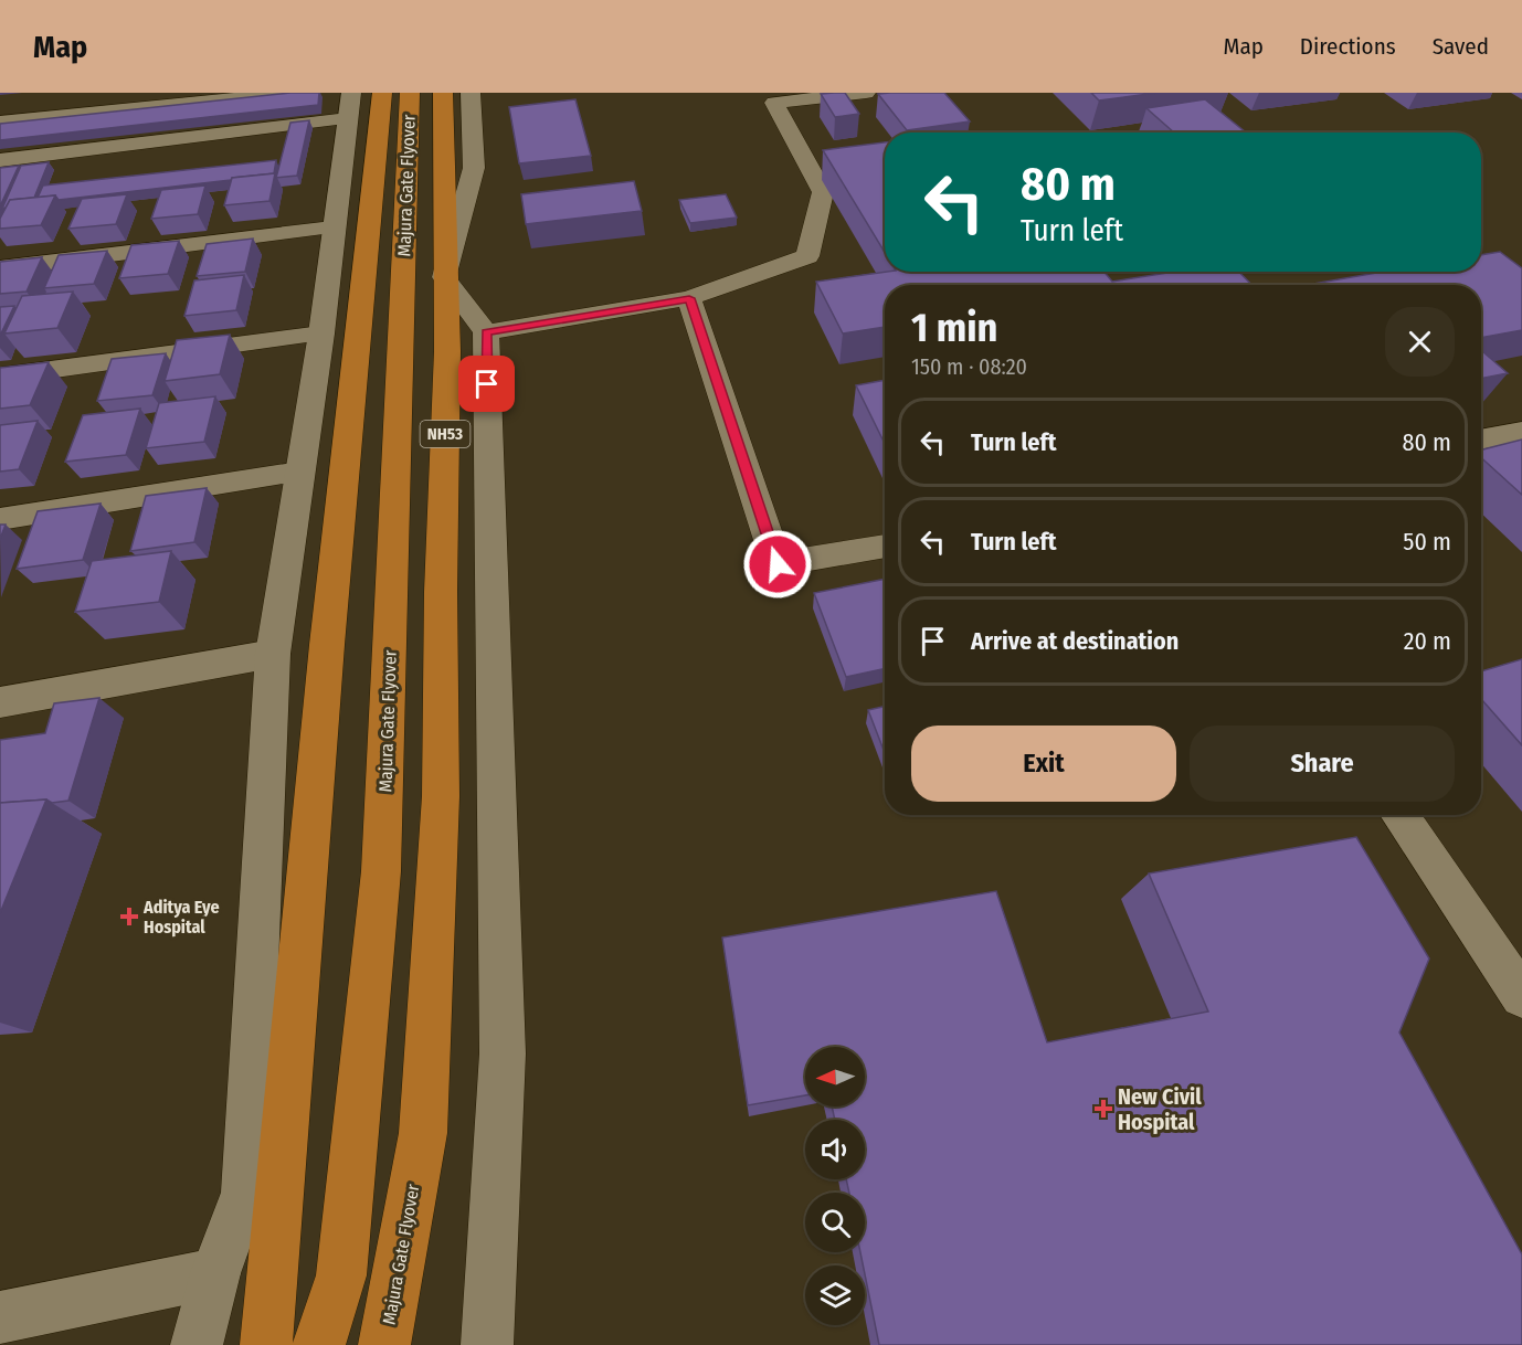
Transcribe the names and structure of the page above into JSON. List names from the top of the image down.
{
  "streets": {
    "highway": ["Majura Gate Flyover", "NH53"]
  },
  "places": {
    "health": ["Aditya Eye Hospital", "New Civil Hospital"]
  },
  "north": "left",
  "page": {
    "header": "Map",
    "nav": ["Map", "Directions", "Saved"],
    "turn": ["80 m", "Turn left"],
    "heading": ["1 min", "150 m · 08:20"],
    "list": [
      {
        "name": "Turn left",
        "value": "80 m"
      },
      {
        "name": "Turn left",
        "value": "50 m"
      },
      {
        "name": "Arrive at destination",
        "value": "20 m"
      }
    ],
    "buttons": ["Exit", "Share"]
  }
}
